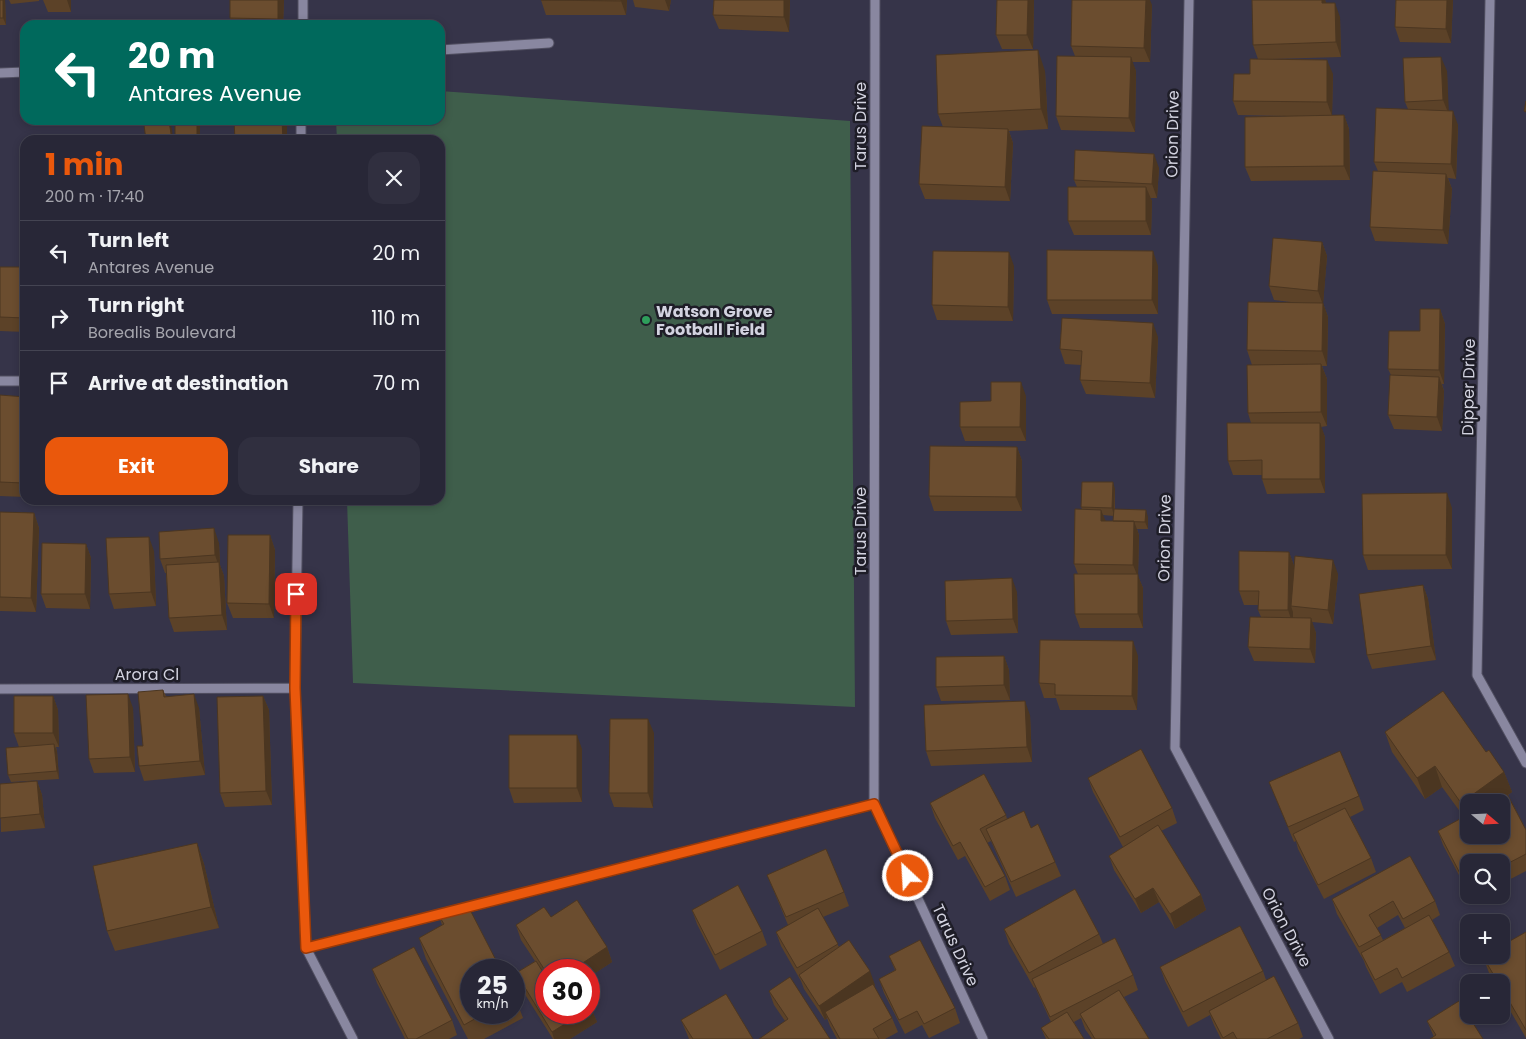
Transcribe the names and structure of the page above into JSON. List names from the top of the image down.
{
  "streets": {
    "street": [
      "Tarus Drive",
      "Orion Drive",
      "Dipper Drive",
      "Arora Cl"
    ]
  },
  "places": ["Watson Grove Football Field"],
  "north": "right",
  "page": {
    "turn": ["20 m", "Antares Avenue"],
    "heading": ["1 min", "200 m · 17:40"],
    "list": [
      {
        "name": "Turn left",
        "note": "Antares Avenue",
        "value": "20 m"
      },
      {
        "name": "Turn right",
        "note": "Borealis Boulevard",
        "value": "110 m"
      },
      {
        "name": "Arrive at destination",
        "value": "70 m"
      }
    ],
    "buttons": ["Exit", "Share"],
    "map_buttons": ["+", "−"],
    "speed": "25 km/h",
    "limit": "30"
  }
}
